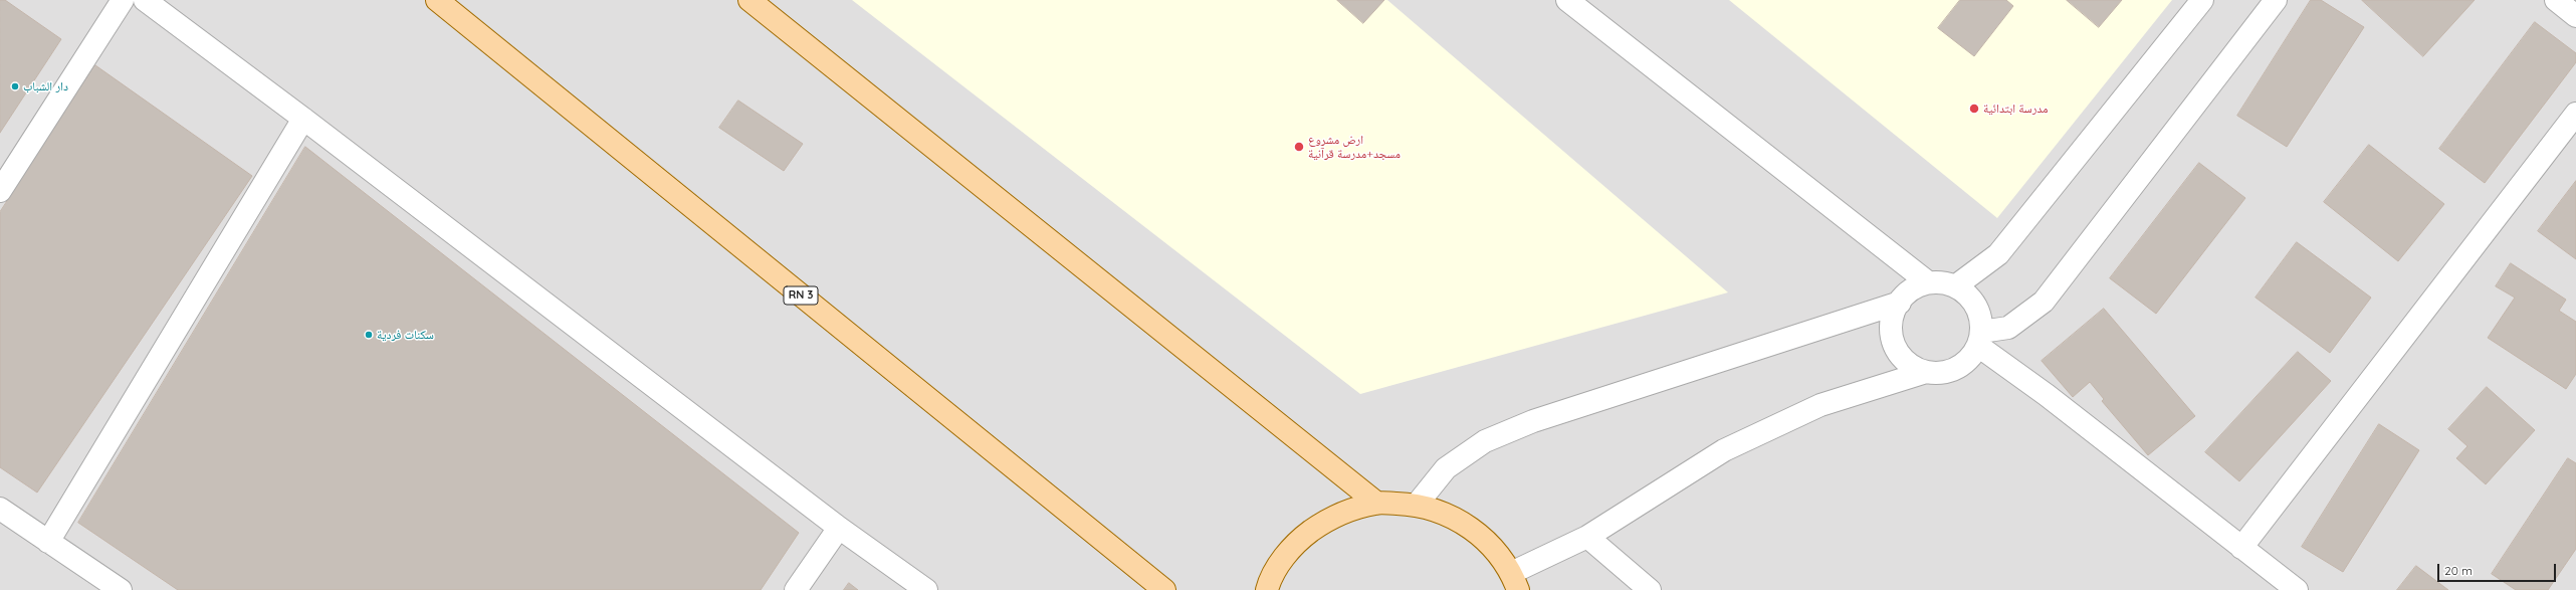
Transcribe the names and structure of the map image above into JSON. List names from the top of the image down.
{
  "streets": {
    "main road": ["RN 3"]
  },
  "places": [
    "دار الشباب",
    "مدرسة ابتدائية",
    "ارض مشروع مسجد+مدرسة قرآنية",
    "سكنات فردية"
  ],
  "scale_bar": "20 m"
}
